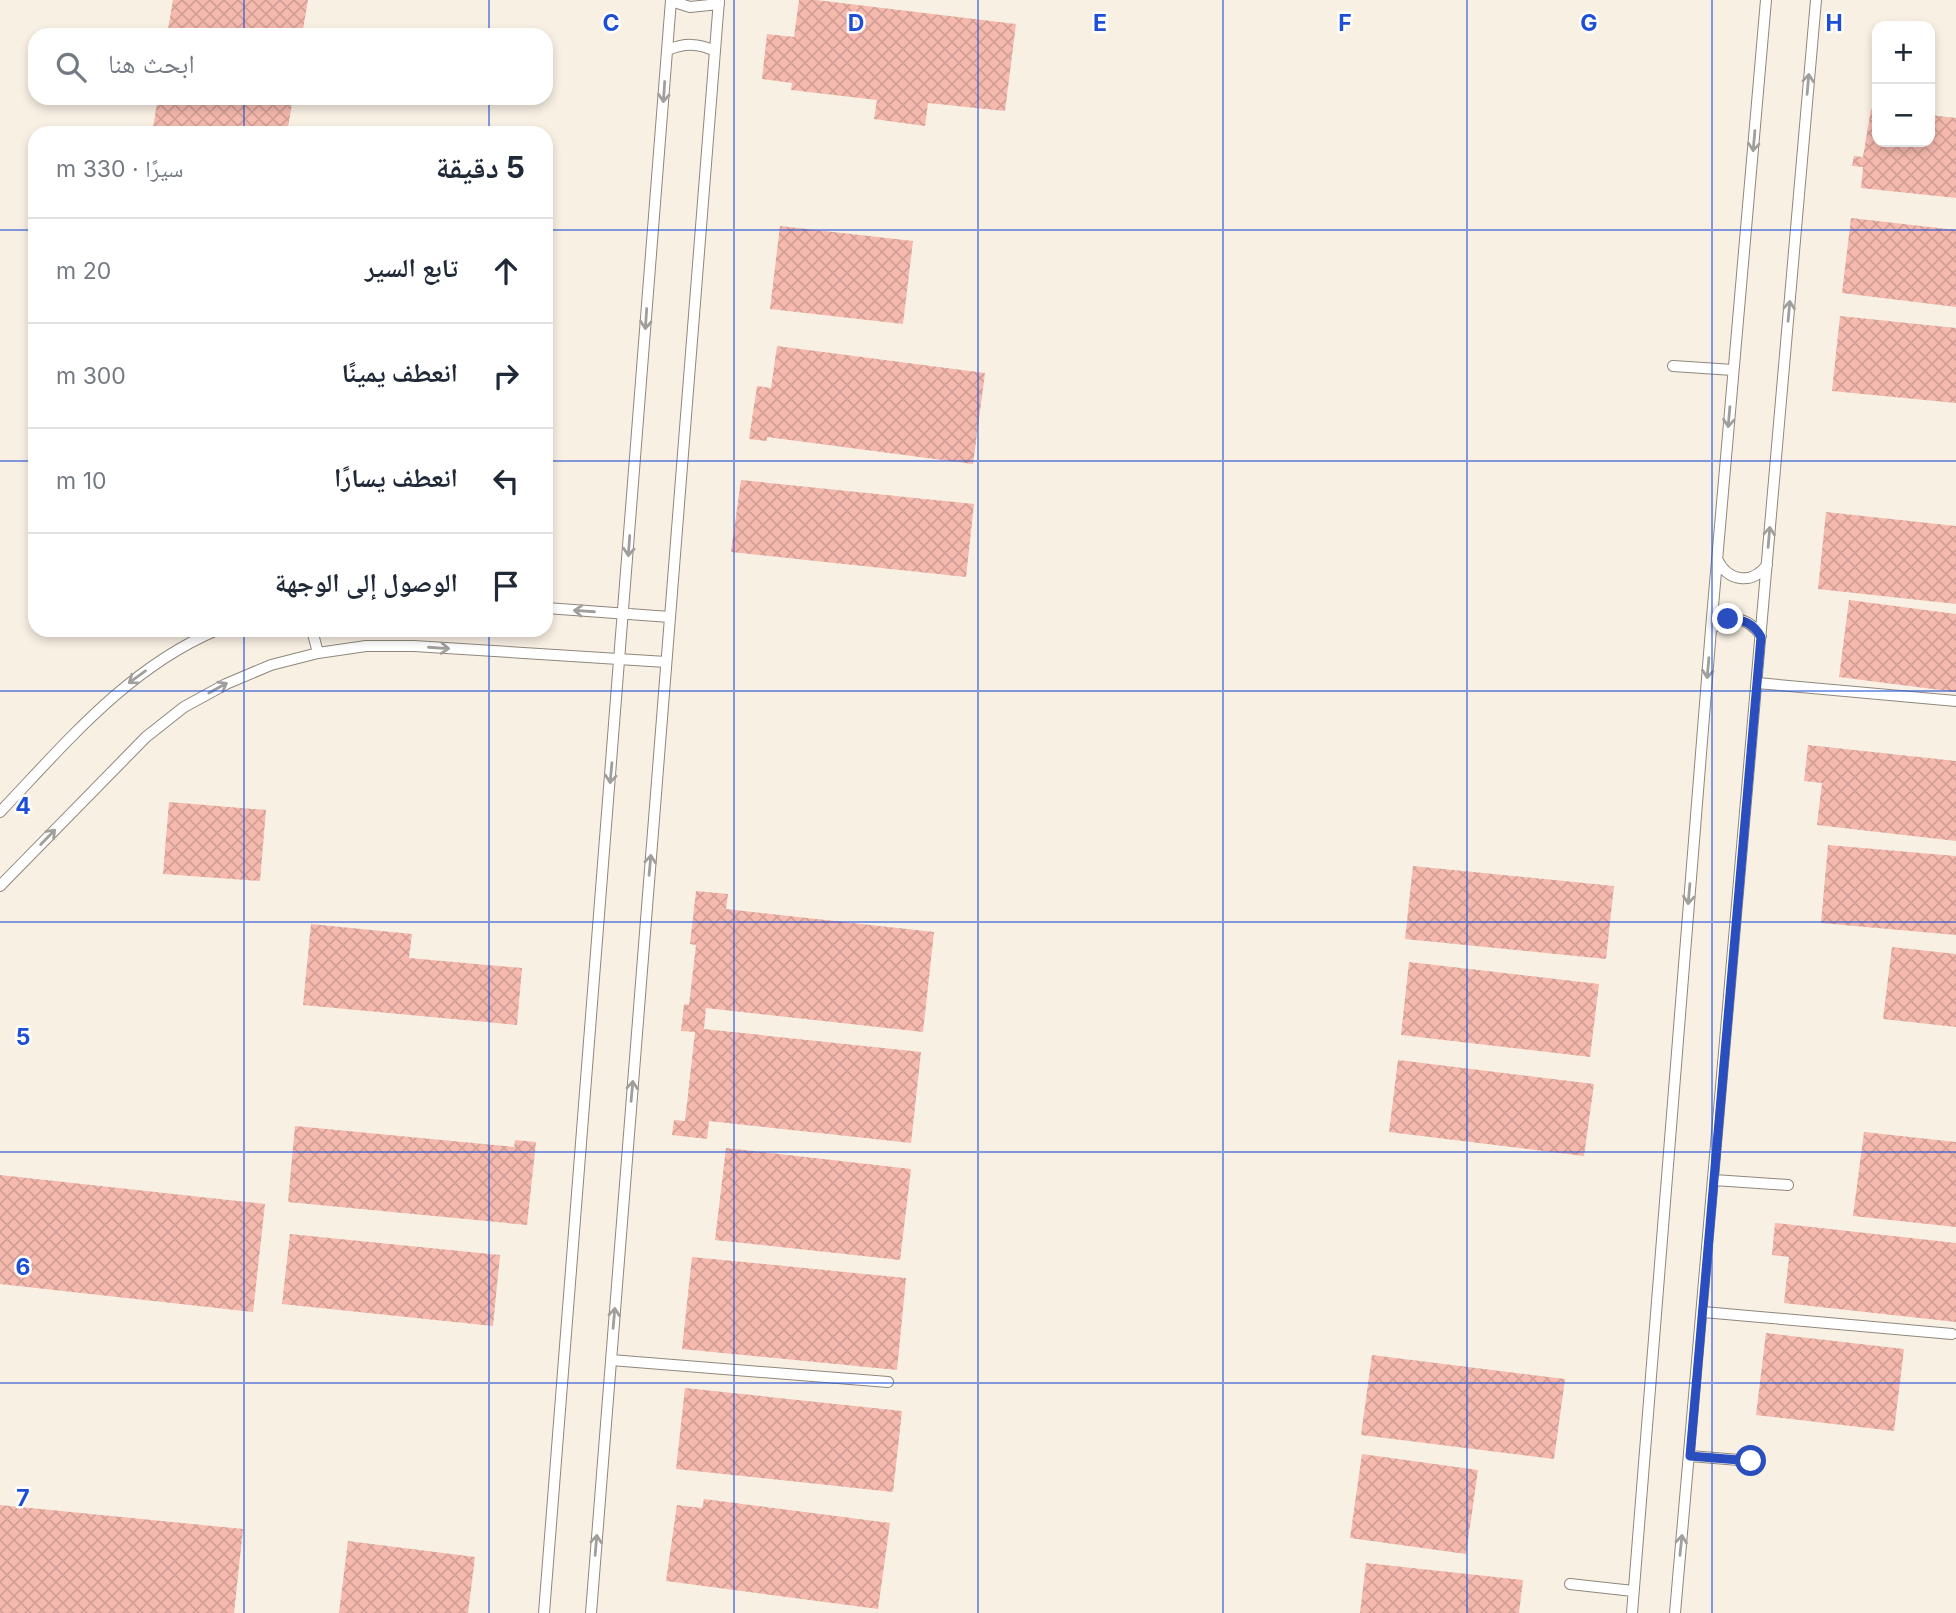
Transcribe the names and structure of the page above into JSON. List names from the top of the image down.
{
  "page": {
    "map_buttons": ["+", "−"],
    "search": "ابحث هنا",
    "heading": ["5 دقيقة", "سيرًا · 330 m"],
    "list": [
      ["تابع السير", "20 m"],
      ["انعطف يمينًا", "300 m"],
      ["انعطف يسارًا", "10 m"],
      "الوصول إلى الوجهة"
    ]
  },
  "grid": {
    "columns": [
      "C",
      "D",
      "E",
      "F",
      "G",
      "H"
    ],
    "rows": [
      "4",
      "5",
      "6",
      "7"
    ]
  }
}
